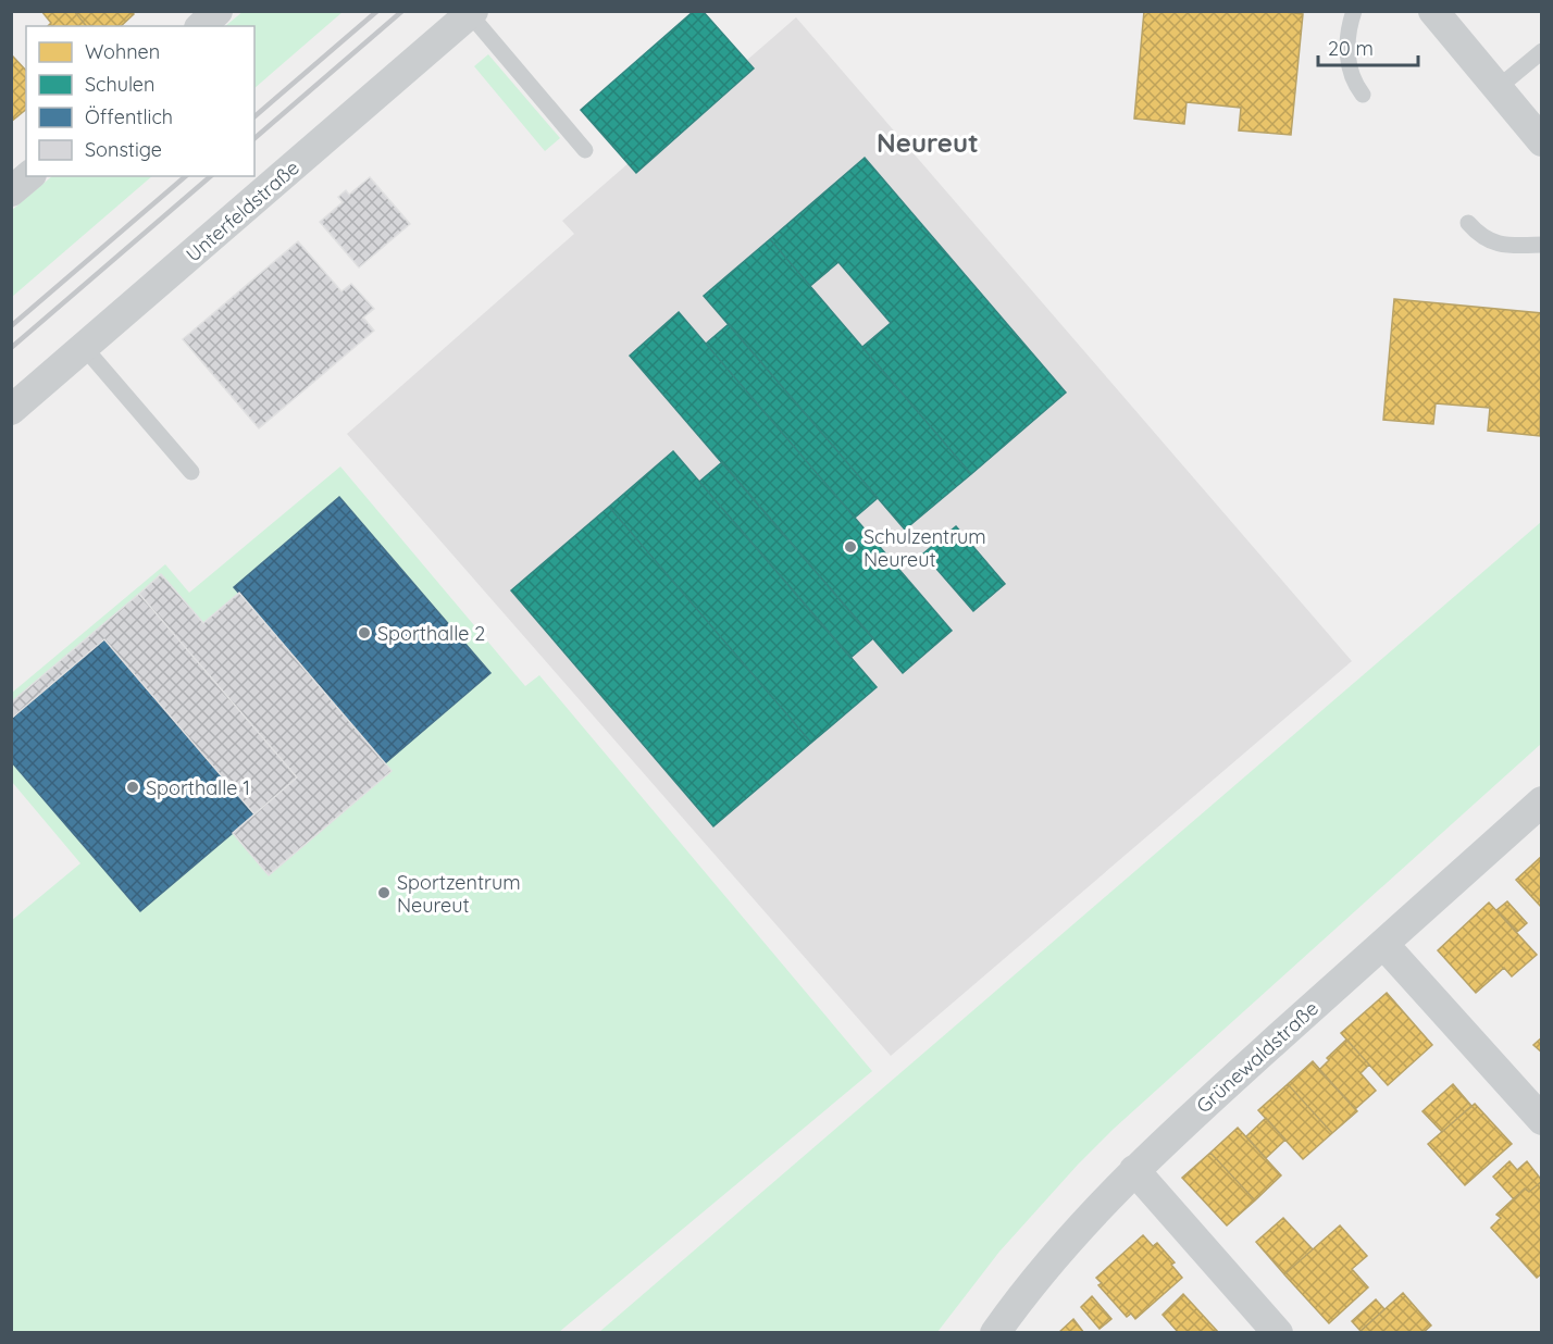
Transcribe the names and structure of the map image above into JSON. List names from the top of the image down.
{
  "streets": {
    "street": ["Unterfeldstraße", "Grünewaldstraße"]
  },
  "districts": ["Neureut"],
  "places": [
    "Schulzentrum Neureut",
    "Sporthalle 2",
    "Sporthalle 1",
    "Sportzentrum Neureut"
  ],
  "legend": [
    "Wohnen",
    "Schulen",
    "Öffentlich",
    "Sonstige"
  ],
  "scale_bar": "20 m"
}
